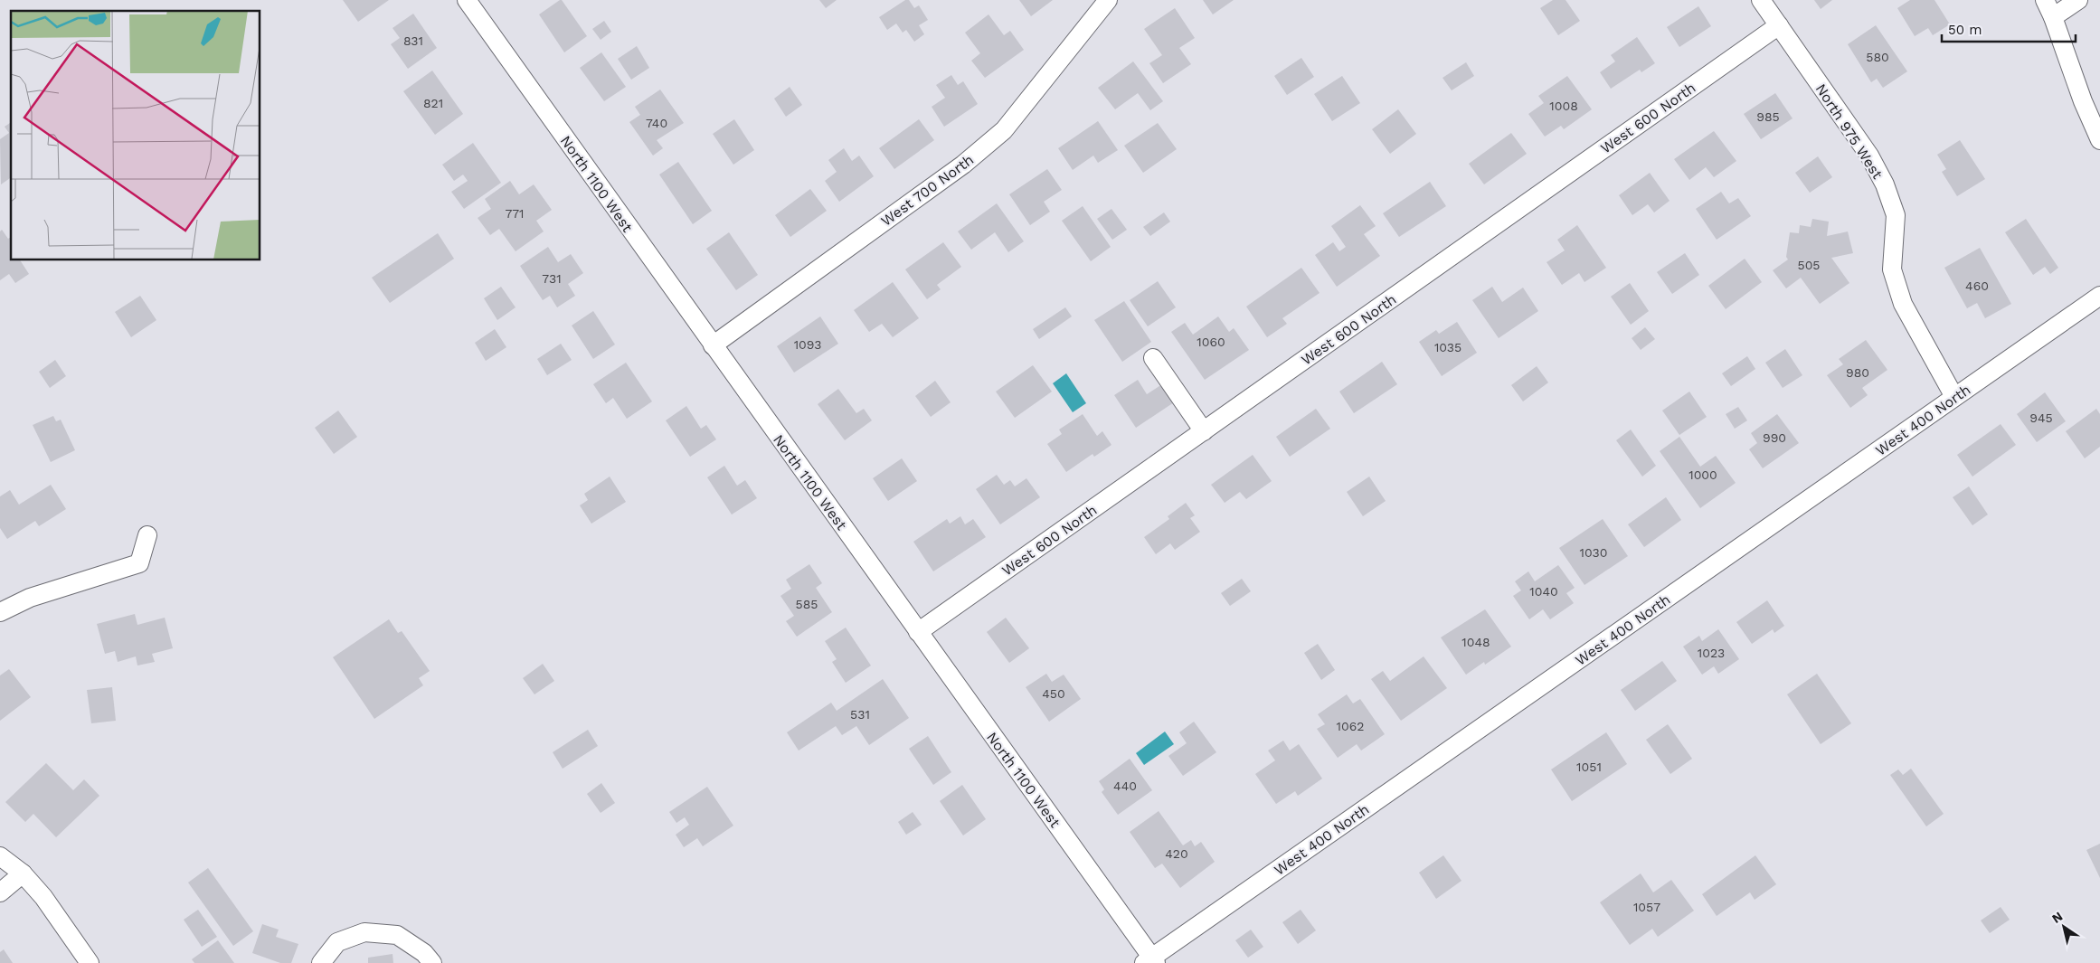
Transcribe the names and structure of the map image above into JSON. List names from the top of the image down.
{
  "streets": {
    "street": [
      "West 600 North",
      "North 975 West",
      "North 1100 West",
      "West 700 North",
      "West 400 North"
    ]
  },
  "crossings": [
    ["West 600 North", "North 975 West"],
    ["West 600 North", "North 1100 West"],
    ["North 975 West", "West 400 North"],
    ["North 1100 West", "West 700 North"],
    ["North 1100 West", "West 400 North"]
  ],
  "house_numbers": [
    "831",
    "580",
    "821",
    "1008",
    "985",
    "740",
    "771",
    "505",
    "731",
    "460",
    "1060",
    "1093",
    "1035",
    "980",
    "945",
    "990",
    "1000",
    "1030",
    "1040",
    "585",
    "1048",
    "1023",
    "450",
    "531",
    "1062",
    "1051",
    "440",
    "420",
    "1057"
  ],
  "scale_bar": "50 m",
  "north": "top left"
}
